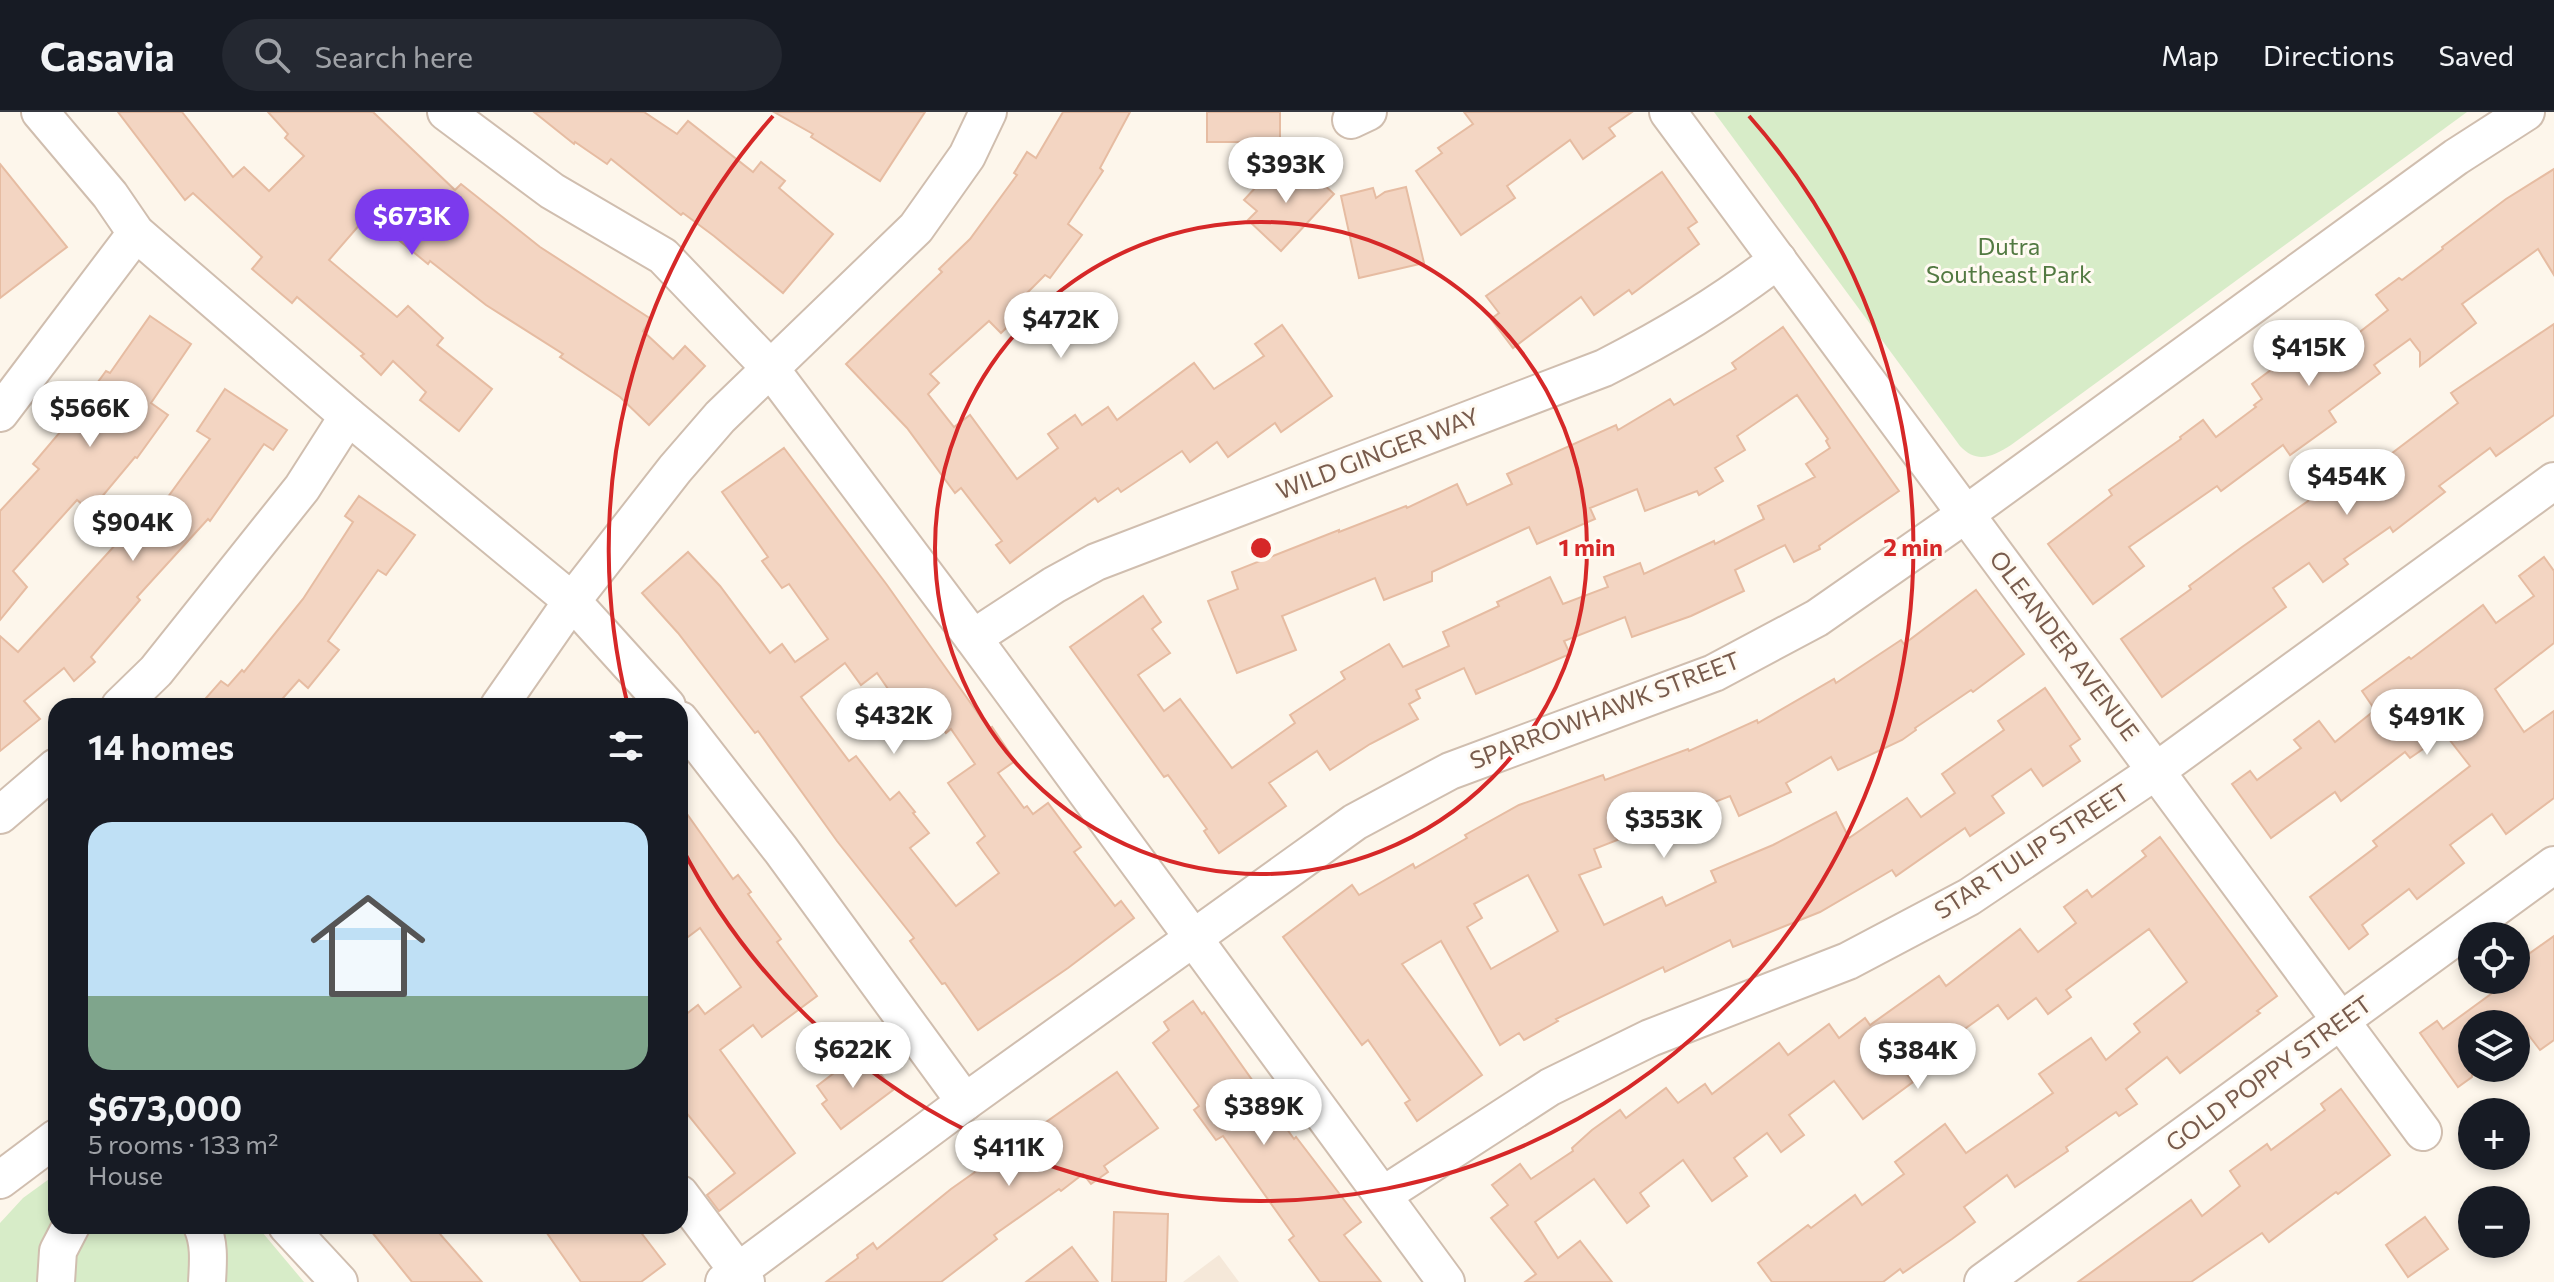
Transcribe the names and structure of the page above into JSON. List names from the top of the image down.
{
  "streets": {
    "street": [
      "WILD GINGER WAY",
      "OLEANDER AVENUE",
      "SPARROWHAWK STREET",
      "STAR TULIP STREET",
      "GOLD POPPY STREET"
    ]
  },
  "crossings": [
    ["WILD GINGER WAY", "OLEANDER AVENUE"],
    ["OLEANDER AVENUE", "SPARROWHAWK STREET"],
    ["OLEANDER AVENUE", "STAR TULIP STREET"],
    ["OLEANDER AVENUE", "GOLD POPPY STREET"]
  ],
  "parks": ["Dutra Southeast Park"],
  "page": {
    "header": "Casavia",
    "search": "Search here",
    "nav": ["Map", "Directions", "Saved"],
    "price": [
      "$393K",
      "$673K",
      "$472K",
      "$415K",
      "$566K",
      "$454K",
      "$904K",
      "$432K",
      "$491K",
      "$353K",
      "$622K",
      "$384K",
      "$389K",
      "$411K"
    ],
    "heading": "14 homes",
    "list": [
      {
        "name": "$673,000",
        "note": "5 rooms · 133 m² · House"
      }
    ],
    "map_buttons": ["+", "−"]
  },
  "rings": ["1 min", "2 min"]
}
